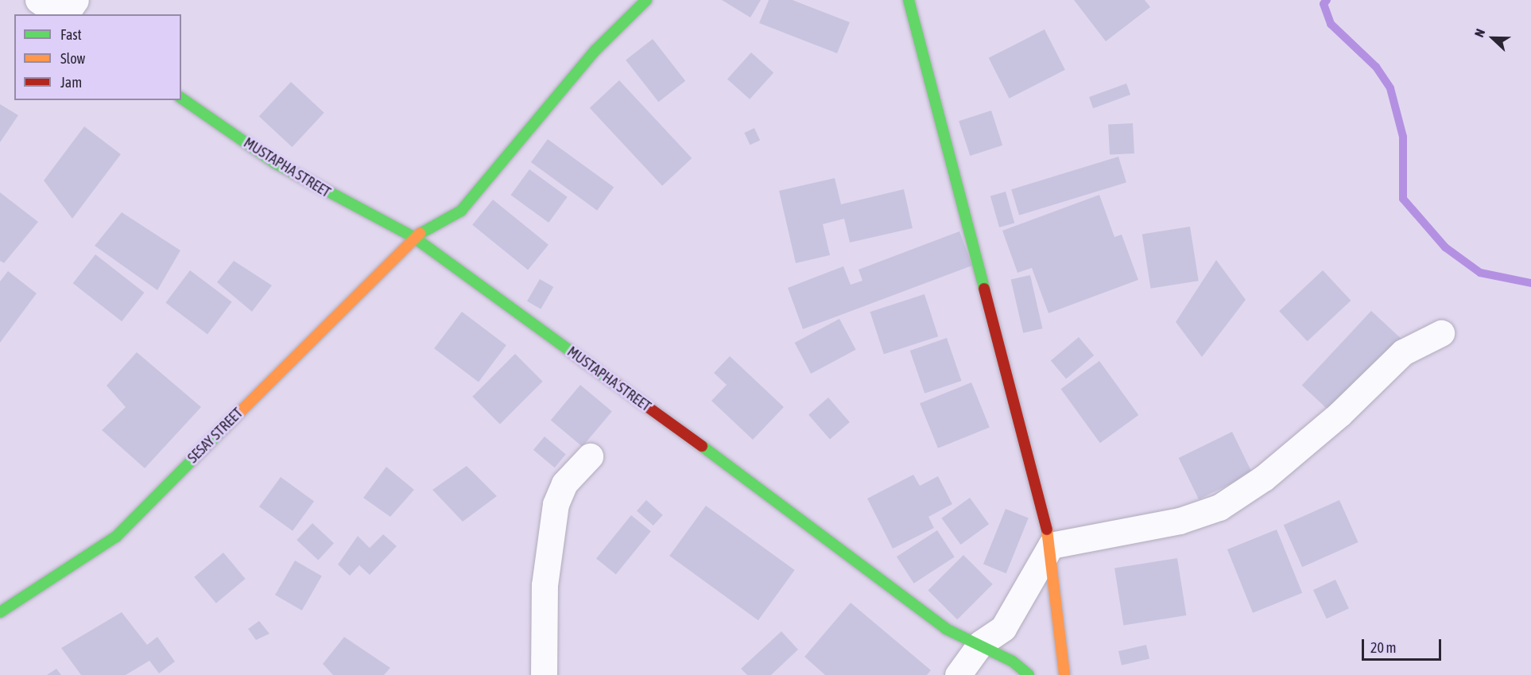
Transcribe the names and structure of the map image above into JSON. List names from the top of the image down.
{
  "streets": {
    "street": ["MUSTAPHA STREET", "SESAY STREET"]
  },
  "crossings": [
    ["MUSTAPHA STREET", "SESAY STREET"]
  ],
  "legend": ["Fast", "Slow", "Jam"],
  "scale_bar": "20 m",
  "north": "left"
}
